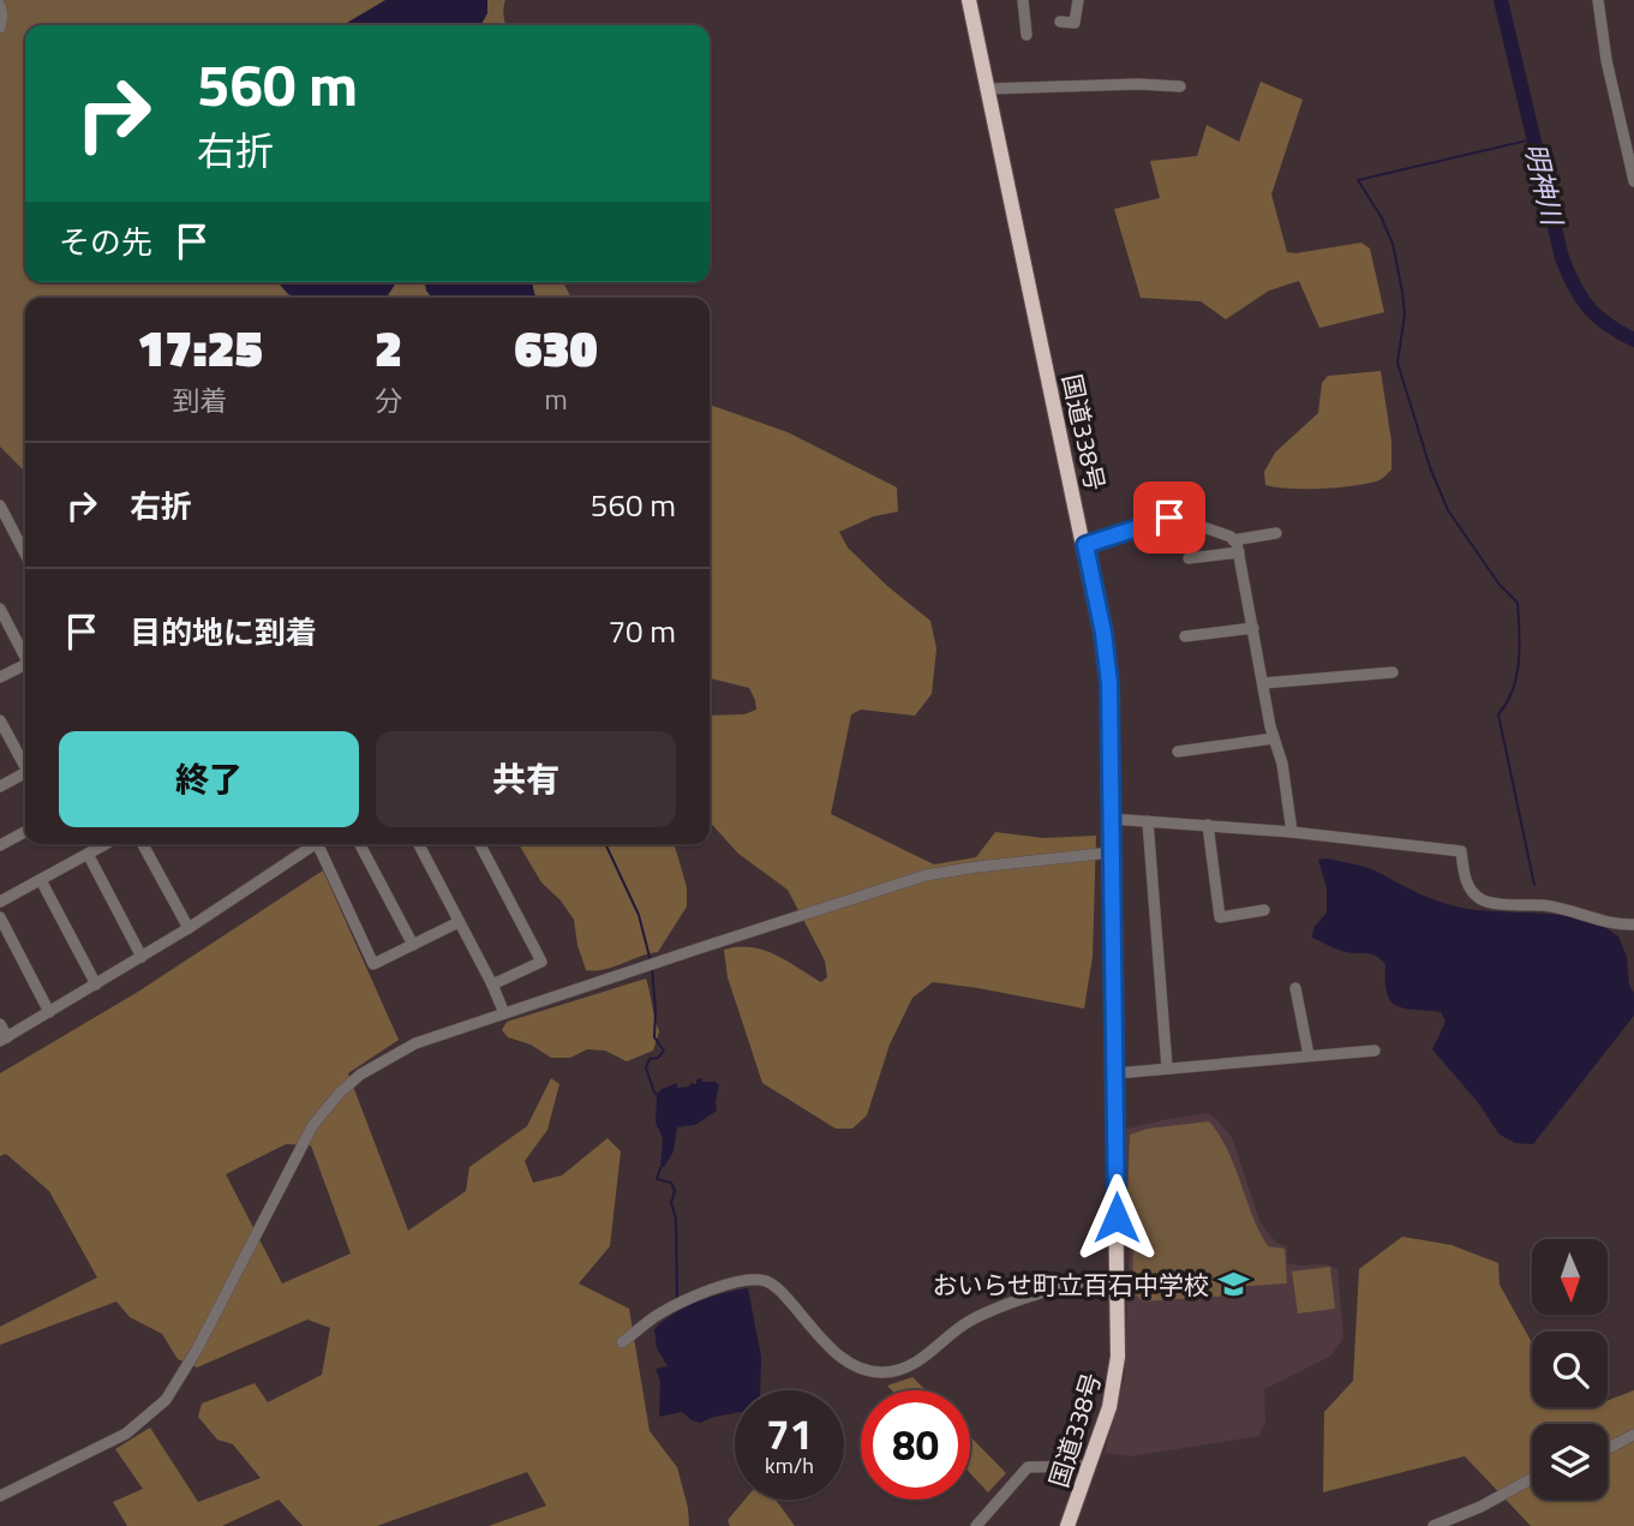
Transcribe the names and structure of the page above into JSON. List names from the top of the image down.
{
  "streets": {
    "highway": ["国道338号"]
  },
  "water": ["明神川"],
  "places": {
    "school or university": ["おいらせ町立百石中学校"]
  },
  "north": "bottom",
  "page": {
    "turn": ["560 m", "右折"],
    "then": "その先",
    "eta": [
      "17:25",
      "到着",
      "2",
      "分",
      "630",
      "m"
    ],
    "list": [
      {
        "name": "右折",
        "value": "560 m"
      },
      {
        "name": "目的地に到着",
        "value": "70 m"
      }
    ],
    "buttons": ["終了", "共有"],
    "speed": "71 km/h",
    "limit": "80"
  }
}
